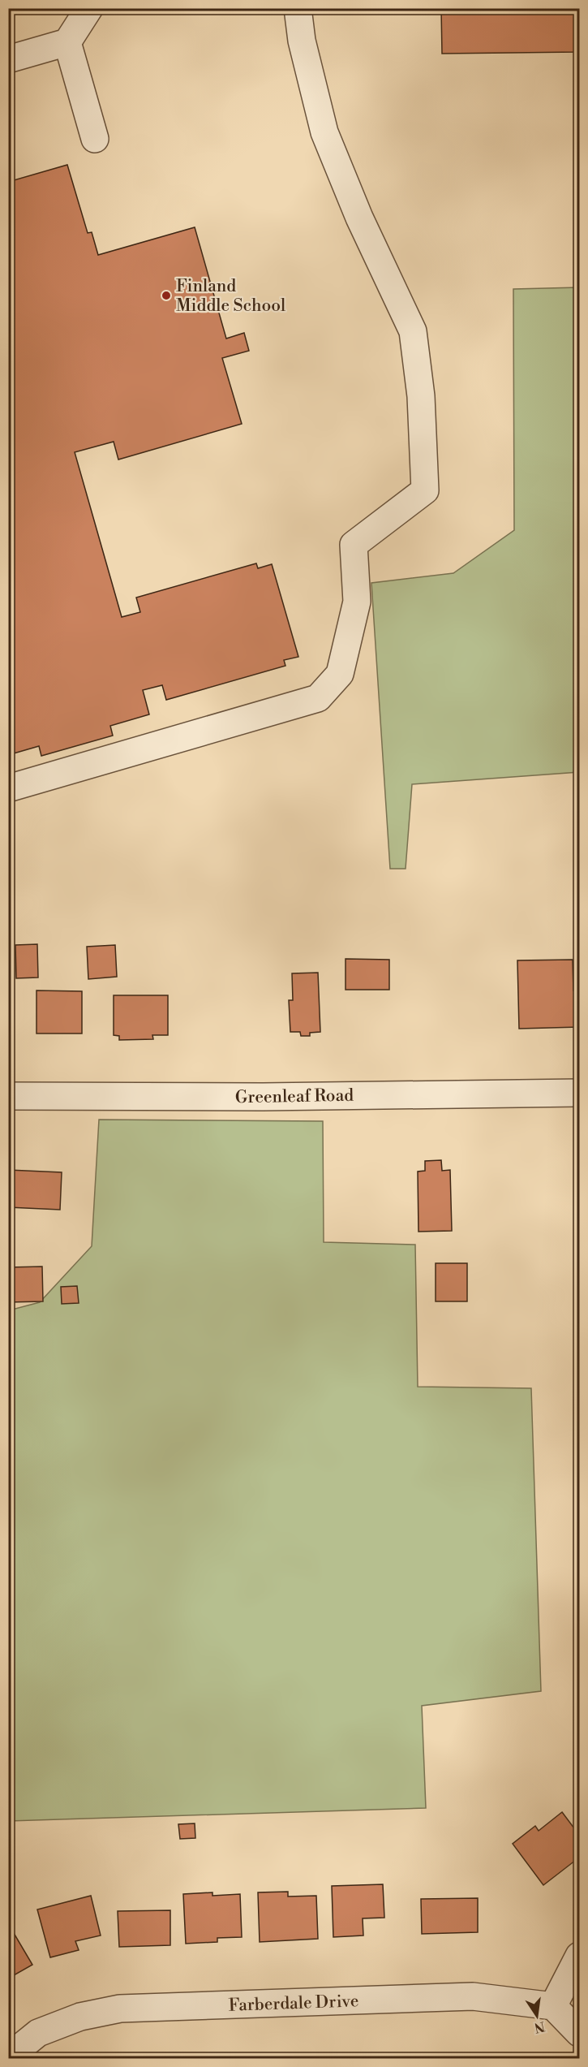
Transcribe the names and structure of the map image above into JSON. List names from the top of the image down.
{
  "streets": {
    "street": ["Greenleaf Road", "Farberdale Drive"]
  },
  "places": ["Finland Middle School"],
  "north": "bottom"
}
